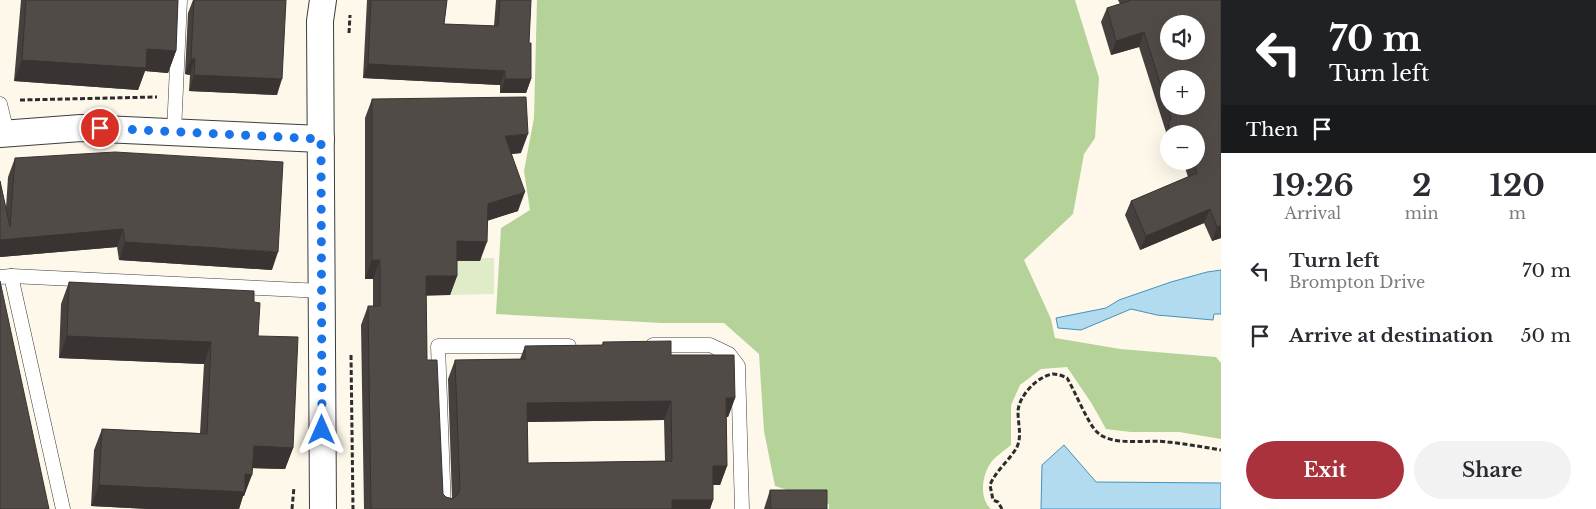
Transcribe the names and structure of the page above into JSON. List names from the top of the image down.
{
  "page": {
    "turn": ["70 m", "Turn left"],
    "map_buttons": ["+", "−"],
    "then": "Then",
    "eta": [
      "19:26",
      "Arrival",
      "2",
      "min",
      "120",
      "m"
    ],
    "list": [
      {
        "name": "Turn left",
        "note": "Brompton Drive",
        "value": "70 m"
      },
      {
        "name": "Arrive at destination",
        "value": "50 m"
      }
    ],
    "buttons": ["Exit", "Share"]
  }
}
